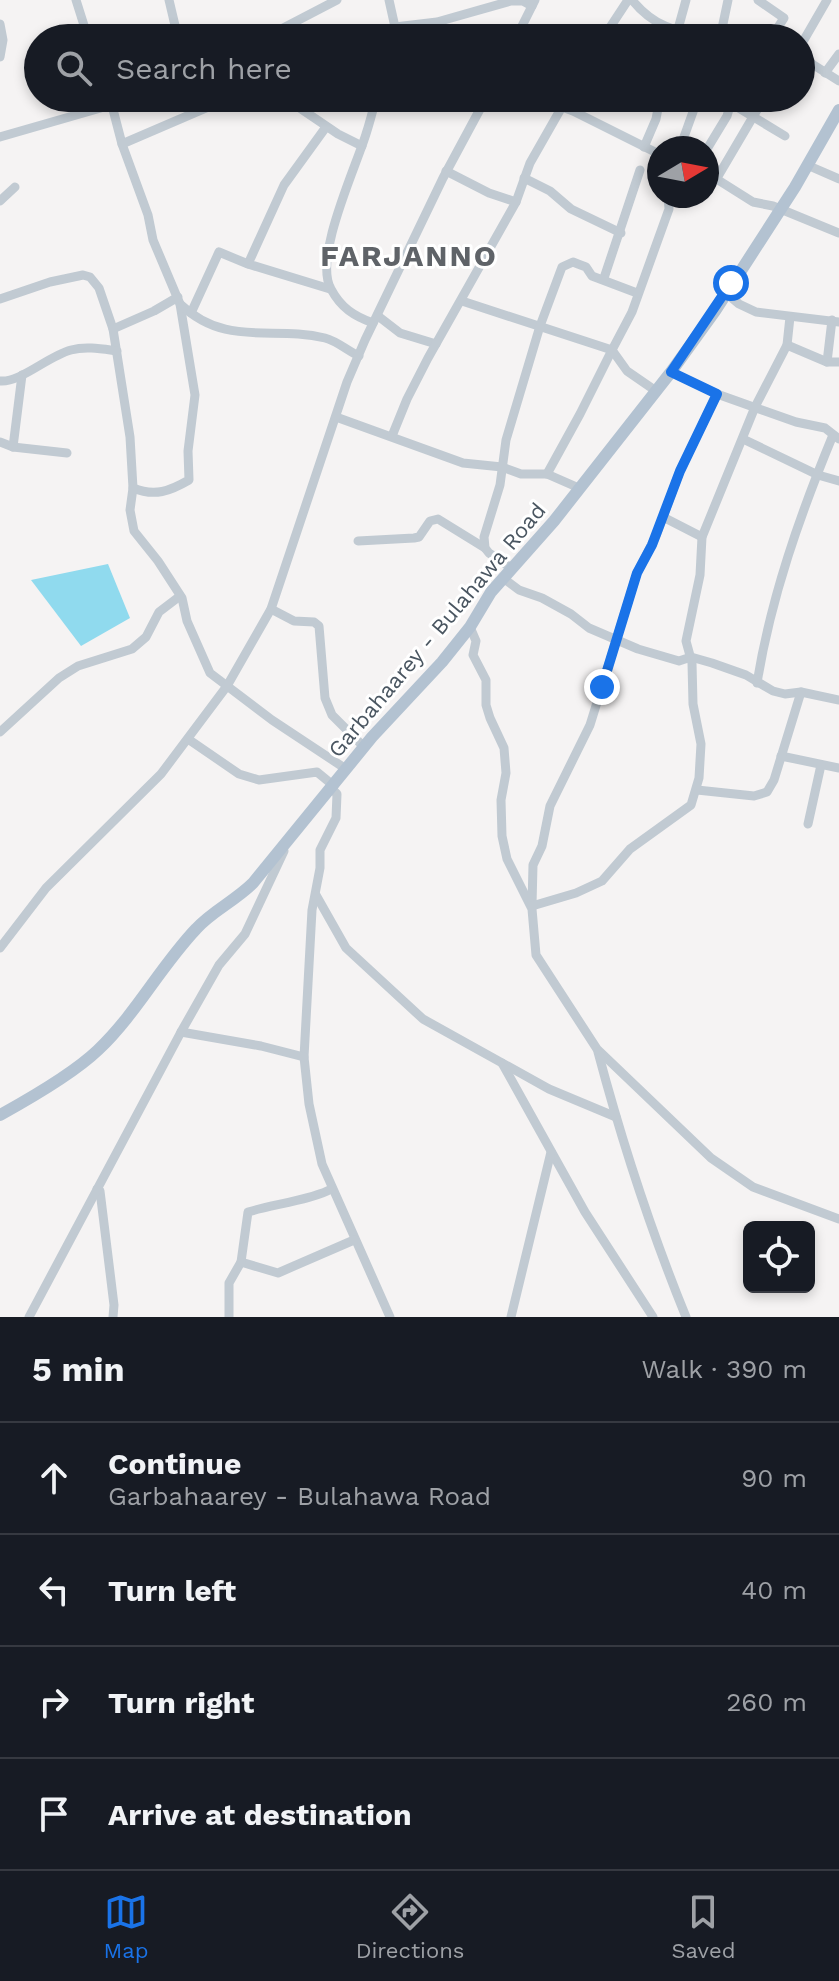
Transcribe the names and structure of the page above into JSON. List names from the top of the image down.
{
  "streets": {
    "main road": ["Garbahaarey - Bulahawa Road"]
  },
  "districts": ["FARJANNO"],
  "north": "right",
  "page": {
    "search": "Search here",
    "heading": ["5 min", "Walk · 390 m"],
    "list": [
      ["Continue", "Garbahaarey - Bulahawa Road", "90 m"],
      ["Turn left", "40 m"],
      ["Turn right", "260 m"],
      "Arrive at destination"
    ],
    "nav": ["Map", "Directions", "Saved"]
  }
}
